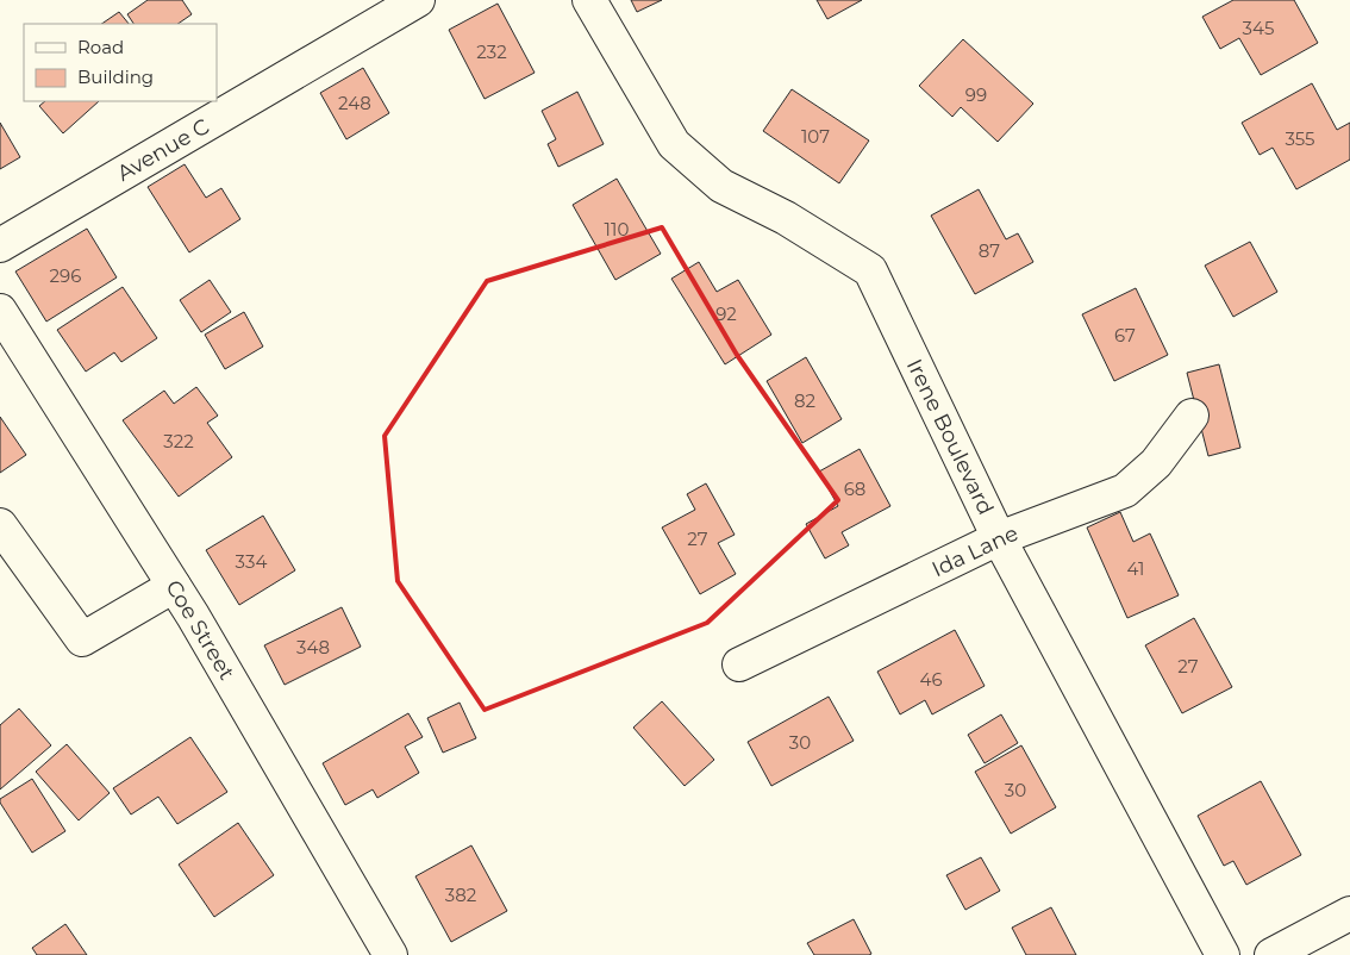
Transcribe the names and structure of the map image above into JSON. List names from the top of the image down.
{
  "streets": {
    "street": [
      "Avenue C",
      "Irene Boulevard",
      "Ida Lane",
      "Coe Street"
    ]
  },
  "crossings": [
    ["Irene Boulevard", "Ida Lane"]
  ],
  "house_numbers": [
    "345",
    "232",
    "99",
    "248",
    "107",
    "355",
    "110",
    "87",
    "296",
    "92",
    "67",
    "82",
    "322",
    "68",
    "27",
    "334",
    "41",
    "348",
    "27",
    "46",
    "30",
    "30",
    "382"
  ],
  "legend": ["Road", "Building"]
}
